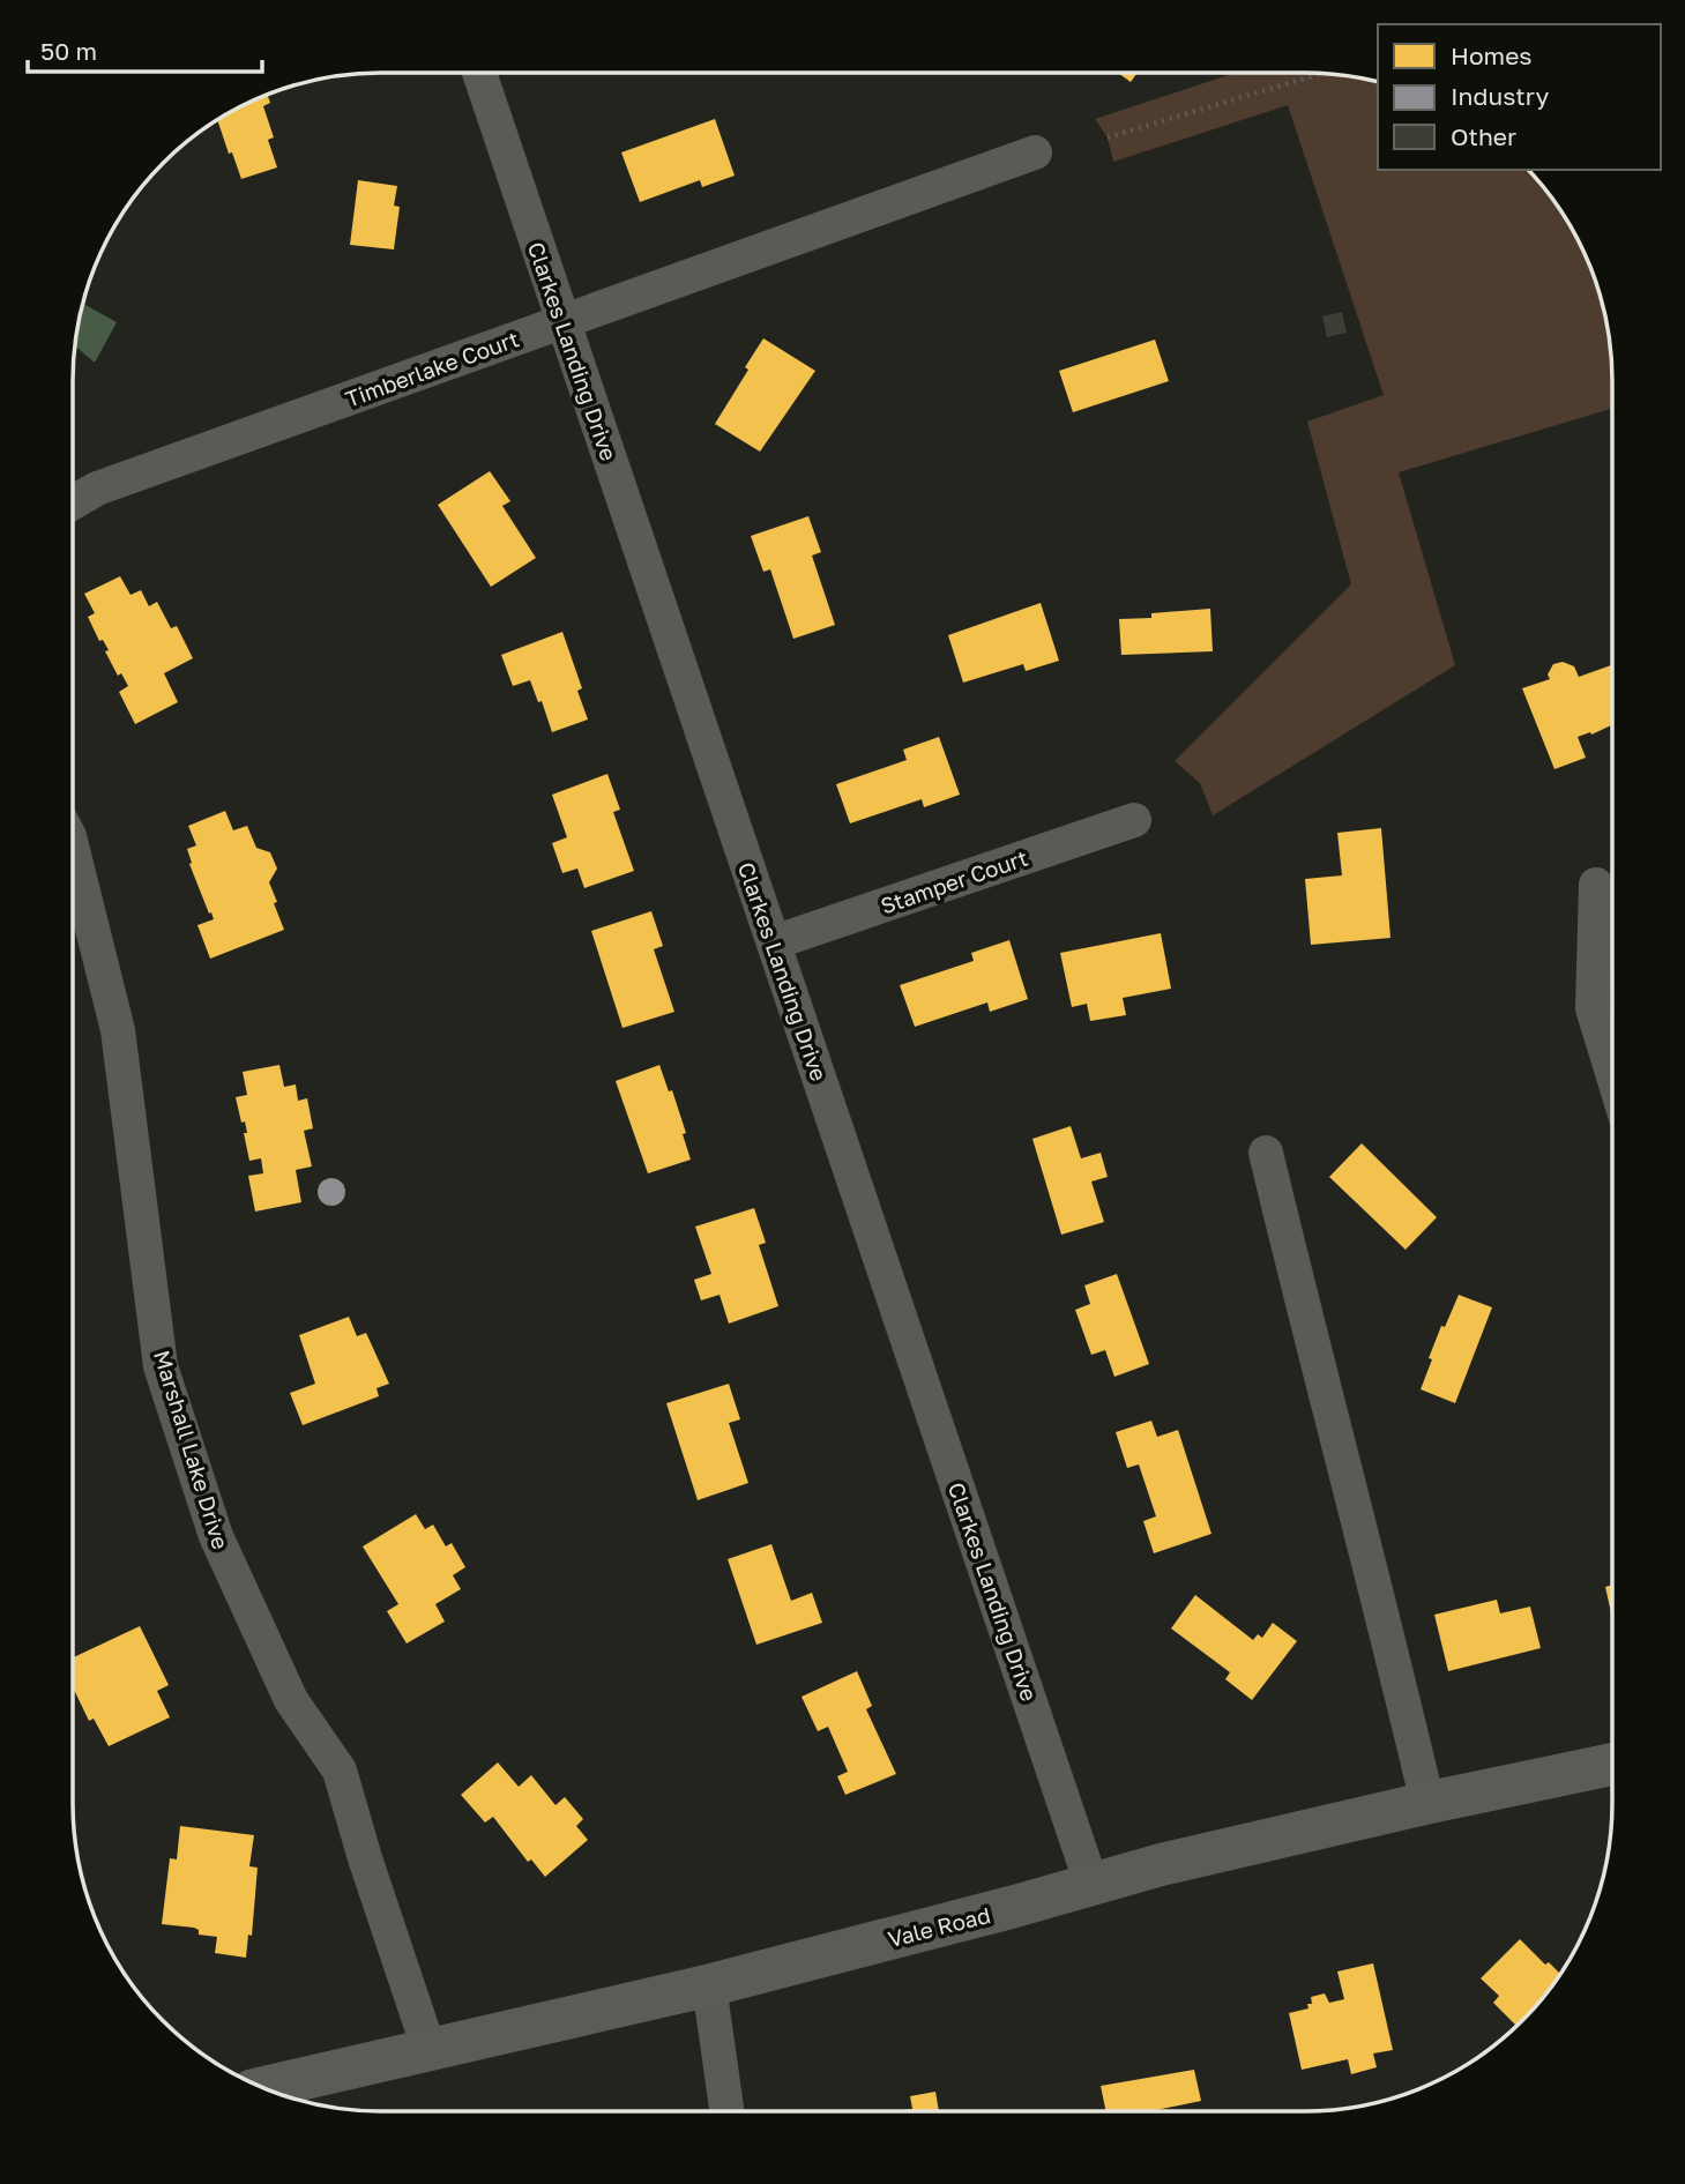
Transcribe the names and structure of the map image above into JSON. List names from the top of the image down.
{
  "streets": {
    "main road": ["Vale Road"],
    "street": [
      "Clarkes Landing Drive",
      "Timberlake Court",
      "Stamper Court",
      "Marshall Lake Drive"
    ]
  },
  "crossings": [
    ["Clarkes Landing Drive", "Timberlake Court"],
    ["Clarkes Landing Drive", "Stamper Court"],
    ["Clarkes Landing Drive", "Vale Road"],
    ["Marshall Lake Drive", "Vale Road"]
  ],
  "legend": ["Homes", "Industry", "Other"],
  "scale_bar": "50 m"
}
